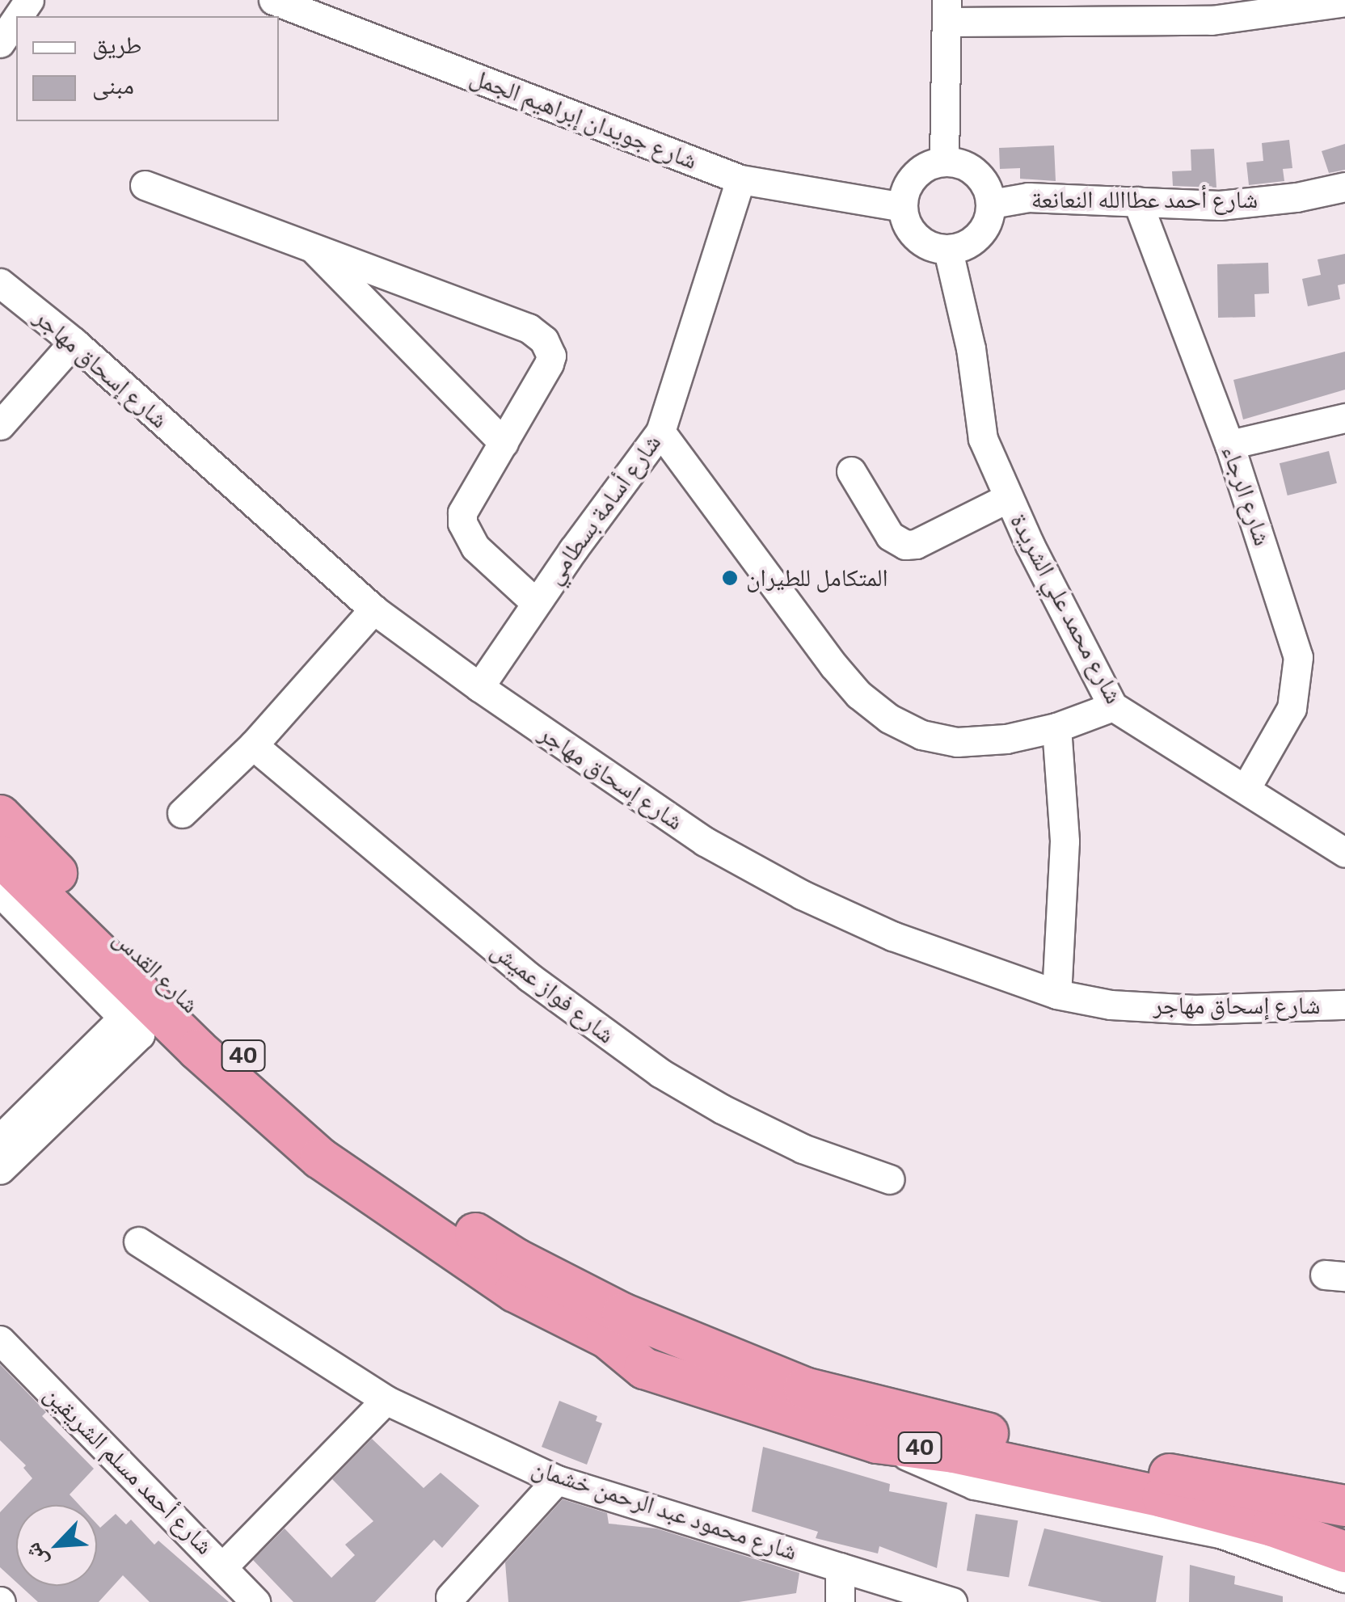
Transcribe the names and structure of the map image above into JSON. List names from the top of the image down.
{
  "streets": {
    "highway": ["شارع القدس", "40"],
    "street": [
      "شارع جويدان إبراهيم الجمل",
      "شارع أحمد عطاالله النعانعة",
      "شارع إسحاق مهاجر",
      "شارع الرجاء",
      "شارع أسامة بسطامي",
      "شارع محمد علي الشريدة",
      "شارع فواز عميش",
      "شارع أحمد مسلم الشريقين",
      "شارع محمود عبد الرحمن خشمان"
    ]
  },
  "crossings": [
    ["شارع جويدان إبراهيم الجمل", "شارع أحمد عطاالله النعانعة"],
    ["شارع جويدان إبراهيم الجمل", "شارع أسامة بسطامي"],
    ["شارع جويدان إبراهيم الجمل", "شارع محمد علي الشريدة"],
    ["شارع أحمد عطاالله النعانعة", "شارع الرجاء"],
    ["شارع أحمد عطاالله النعانعة", "شارع محمد علي الشريدة"],
    ["شارع إسحاق مهاجر", "شارع أسامة بسطامي"],
    ["شارع الرجاء", "شارع محمد علي الشريدة"],
    ["شارع القدس", "40"]
  ],
  "places": ["المتكامل للطيران"],
  "legend": ["طريق", "مبنى"],
  "north": "bottom left"
}
